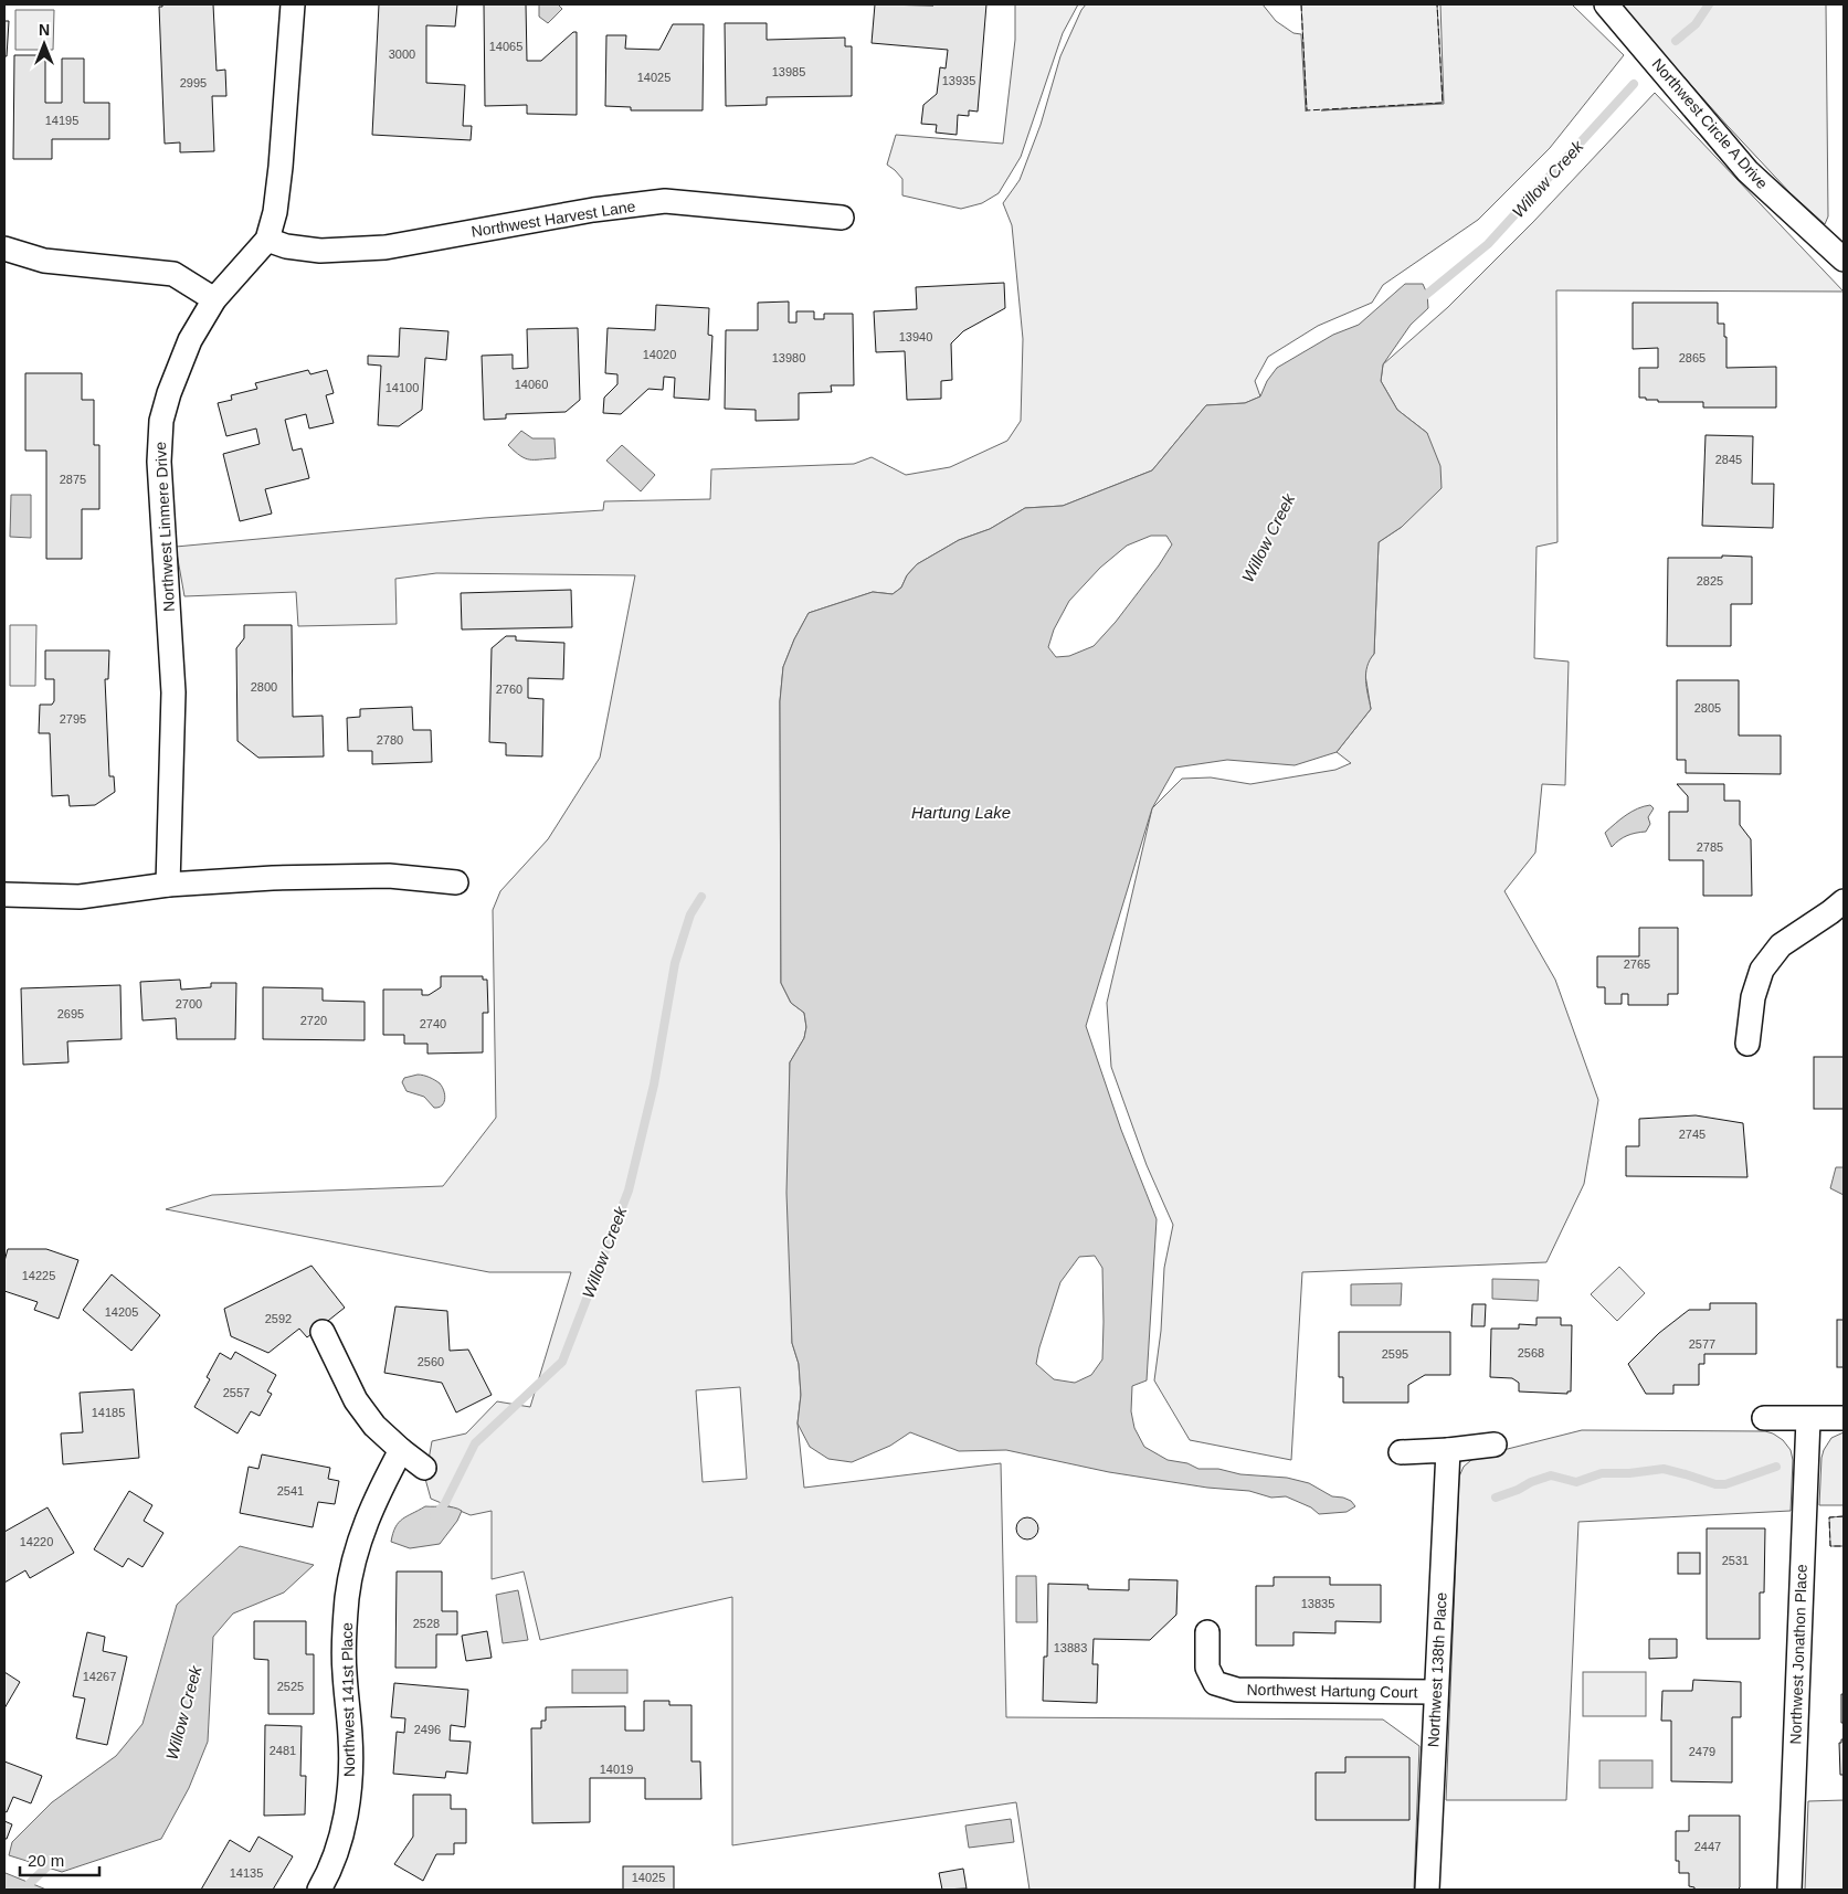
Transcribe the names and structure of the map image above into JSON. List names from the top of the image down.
{
  "streets": {
    "street": [
      "Northwest Circle A Drive",
      "Northwest Harvest Lane",
      "Northwest Linmere Drive",
      "Northwest Jonathon Place",
      "Northwest 138th Place",
      "Northwest Hartung Court",
      "Northwest 141st Place"
    ]
  },
  "crossings": [
    ["Northwest Harvest Lane", "Northwest Linmere Drive"],
    ["Northwest 138th Place", "Northwest Hartung Court"]
  ],
  "water": ["Willow Creek", "Hartung Lake"],
  "house_numbers": [
    "14065",
    "3000",
    "13985",
    "14025",
    "13935",
    "2995",
    "14195",
    "13940",
    "14020",
    "13980",
    "2865",
    "14060",
    "14100",
    "2845",
    "2875",
    "2825",
    "2800",
    "2760",
    "2805",
    "2795",
    "2780",
    "2785",
    "2765",
    "2700",
    "2695",
    "2720",
    "2740",
    "2745",
    "14225",
    "14205",
    "2592",
    "2577",
    "2568",
    "2595",
    "2560",
    "2557",
    "14185",
    "2541",
    "14220",
    "2531",
    "13835",
    "2528",
    "13883",
    "14267",
    "2525",
    "2496",
    "2481",
    "2479",
    "14019",
    "2447",
    "14135",
    "14025"
  ],
  "scale_bar": "20 m",
  "north": "top"
}
